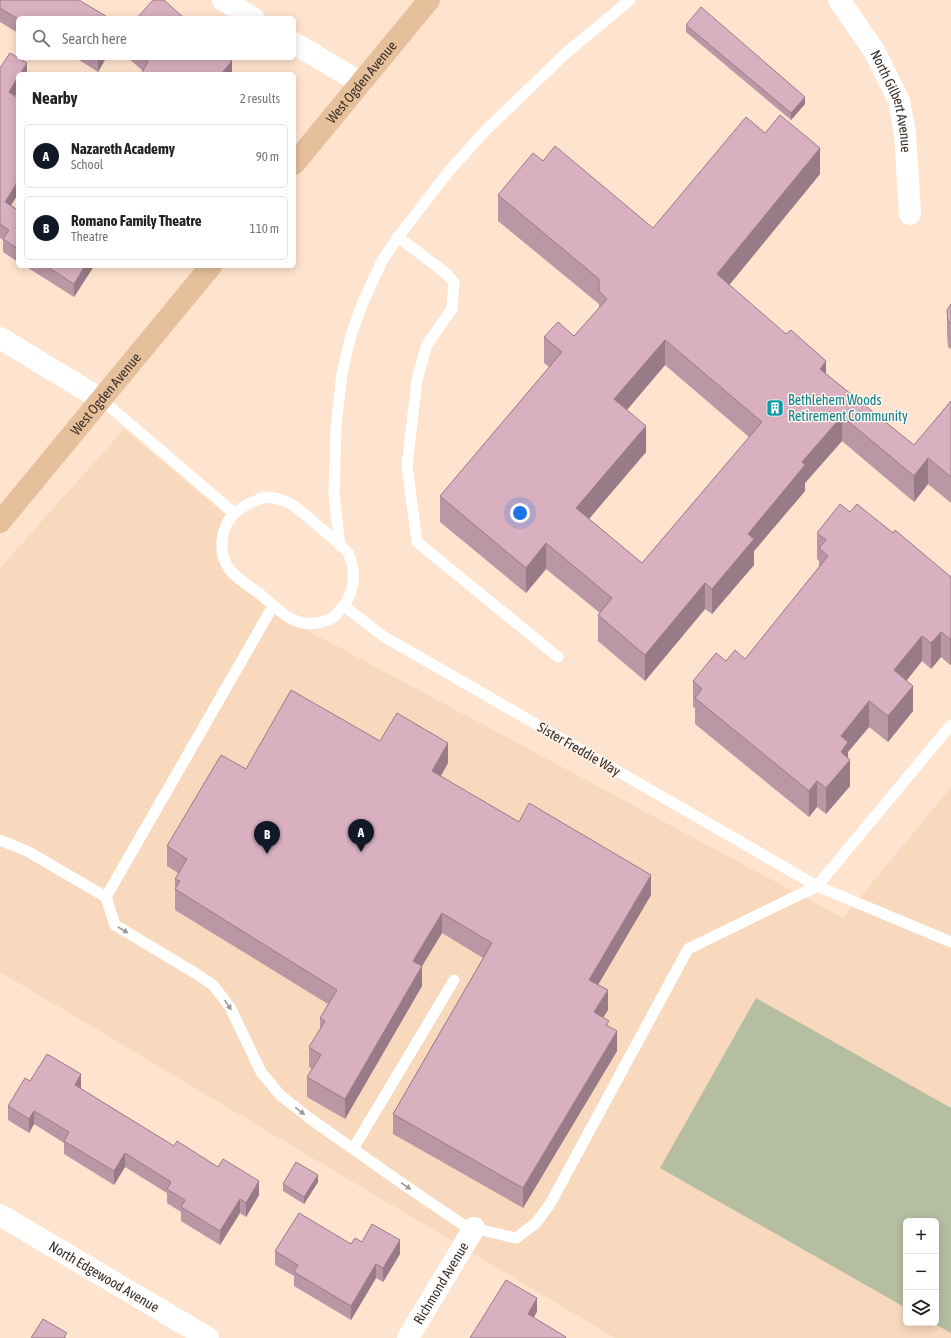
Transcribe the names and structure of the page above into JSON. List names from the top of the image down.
{
  "streets": {
    "main road": ["West Ogden Avenue"],
    "street": ["North Gilbert Avenue", "North Edgewood Avenue", "Richmond Avenue"],
    "lane": ["Sister Freddie Way"]
  },
  "places": {
    "building": ["Bethlehem Woods Retirement Community"]
  },
  "page": {
    "search": "Search here",
    "heading": ["Nearby", "2 results"],
    "list": [
      {
        "mark": "A",
        "name": "Nazareth Academy",
        "note": "School",
        "value": "90 m"
      },
      {
        "mark": "B",
        "name": "Romano Family Theatre",
        "note": "Theatre",
        "value": "110 m"
      }
    ],
    "pins": ["A", "B"],
    "map_buttons": ["+", "−"]
  }
}
